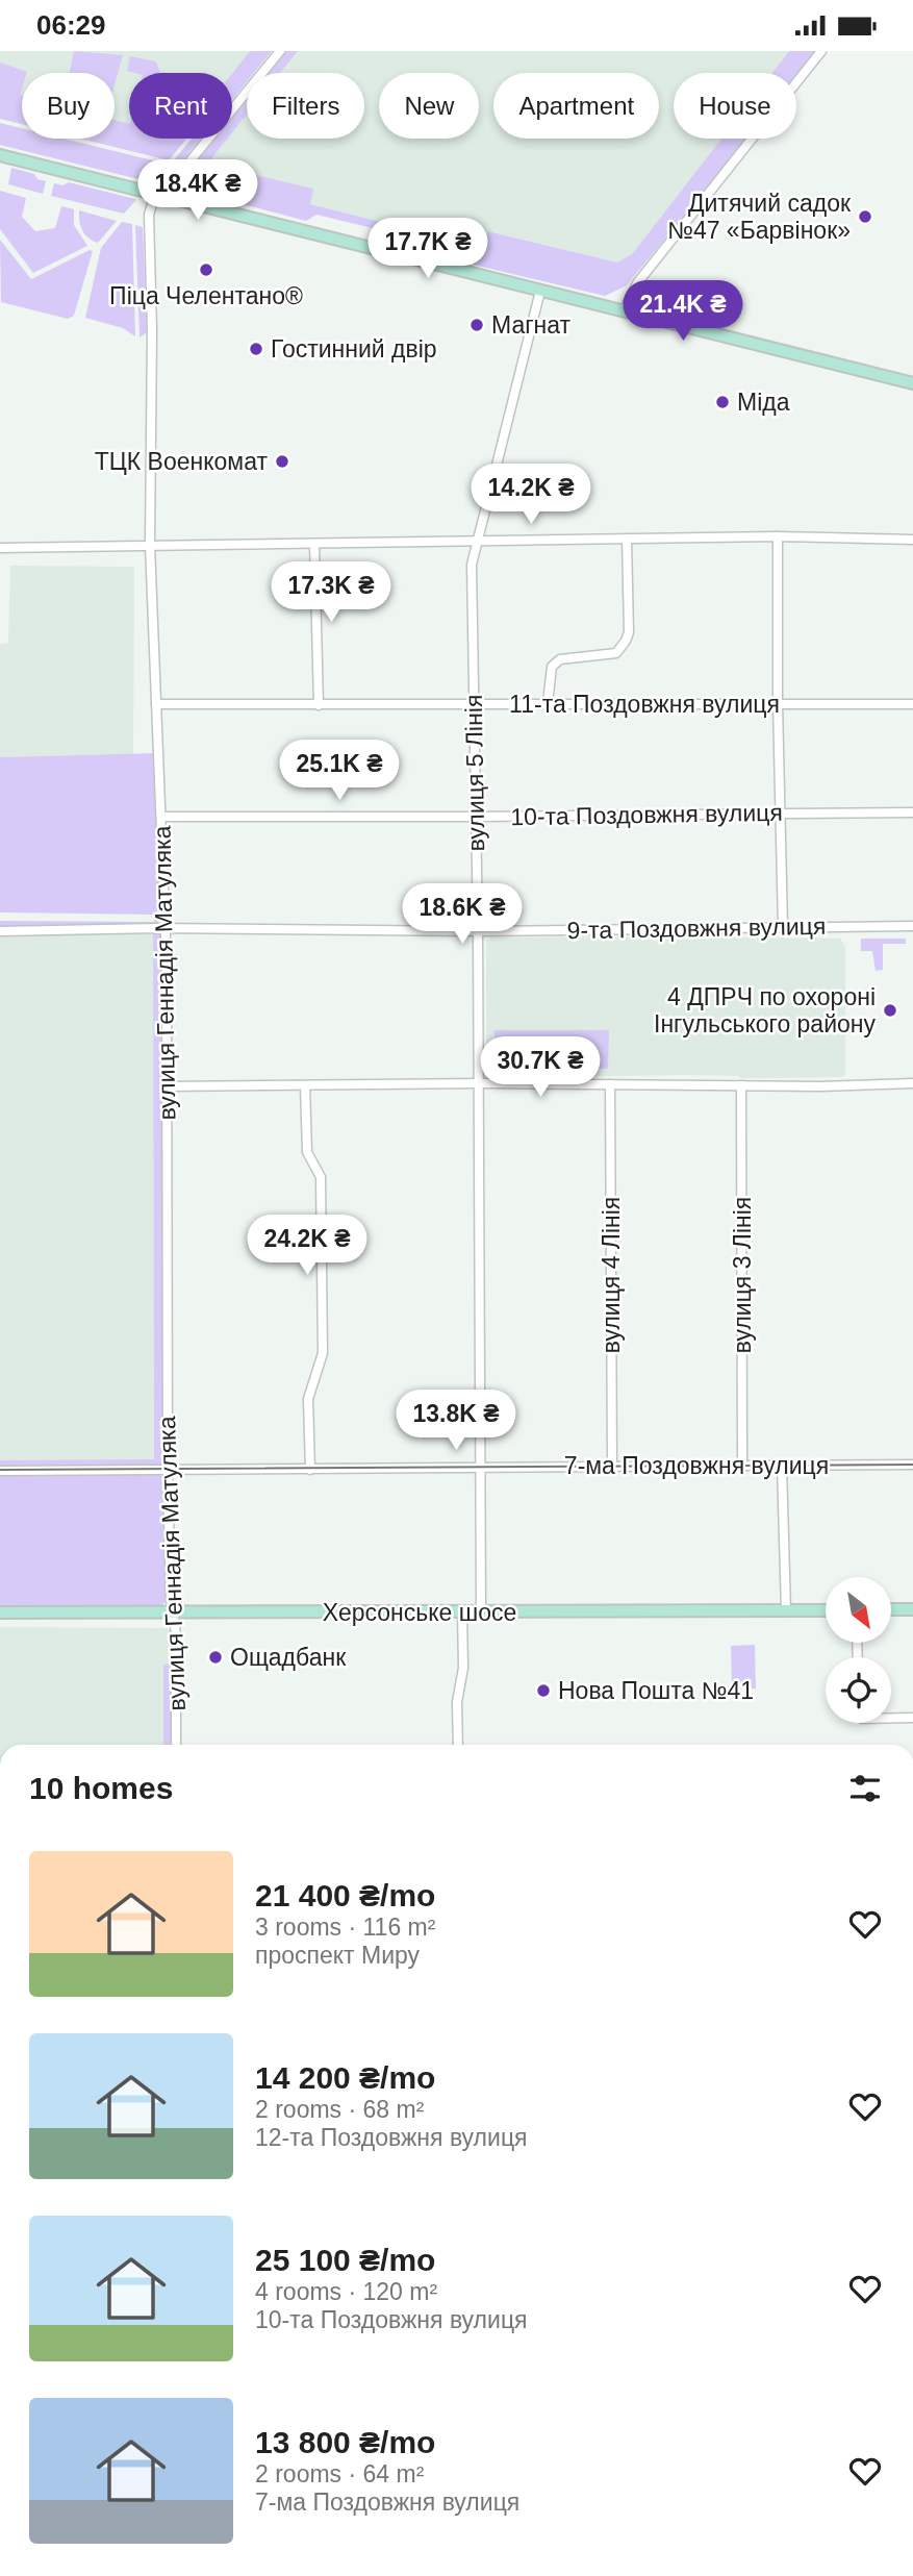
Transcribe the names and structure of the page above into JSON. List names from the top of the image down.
{
  "streets": {
    "main road": ["Херсонське шосе"],
    "street": [
      "11-та Поздовжня вулиця",
      "вулиця 5 Лінія",
      "10-та Поздовжня вулиця",
      "9-та Поздовжня вулиця",
      "вулиця Геннадія Матуляка",
      "вулиця 4 Лінія",
      "вулиця 3 Лінія",
      "7-ма Поздовжня вулиця"
    ]
  },
  "crossings": [
    ["11-та Поздовжня вулиця", "вулиця 5 Лінія"],
    ["11-та Поздовжня вулиця", "вулиця Геннадія Матуляка"],
    ["вулиця 5 Лінія", "10-та Поздовжня вулиця"],
    ["вулиця 5 Лінія", "9-та Поздовжня вулиця"],
    ["вулиця 5 Лінія", "7-ма Поздовжня вулиця"],
    ["вулиця 5 Лінія", "Херсонське шосе"],
    ["10-та Поздовжня вулиця", "вулиця Геннадія Матуляка"],
    ["9-та Поздовжня вулиця", "вулиця Геннадія Матуляка"],
    ["вулиця Геннадія Матуляка", "7-ма Поздовжня вулиця"],
    ["вулиця Геннадія Матуляка", "Херсонське шосе"],
    ["вулиця 4 Лінія", "7-ма Поздовжня вулиця"],
    ["вулиця 3 Лінія", "7-ма Поздовжня вулиця"]
  ],
  "places": [
    "Дитячий садок №47 «Барвінок»",
    "Піца Челентано®",
    "Магнат",
    "Гостинний двір",
    "Міда",
    "ТЦК Военкомат",
    "4 ДПРЧ по охороні Інгульського району",
    "Ощадбанк",
    "Нова Пошта №41"
  ],
  "north": "bottom right",
  "page": {
    "status": "06:29",
    "chip": [
      "Buy",
      "Rent",
      "Filters",
      "New",
      "Apartment",
      "House"
    ],
    "price": [
      "18.4K ₴",
      "17.7K ₴",
      "21.4K ₴",
      "14.2K ₴",
      "17.3K ₴",
      "25.1K ₴",
      "18.6K ₴",
      "30.7K ₴",
      "24.2K ₴",
      "13.8K ₴"
    ],
    "heading": "10 homes",
    "list": [
      {
        "name": "21 400 ₴/mo",
        "note": "3 rooms · 116 m² · проспект Миру"
      },
      {
        "name": "14 200 ₴/mo",
        "note": "2 rooms · 68 m² · 12-та Поздовжня вулиця"
      },
      {
        "name": "25 100 ₴/mo",
        "note": "4 rooms · 120 m² · 10-та Поздовжня вулиця"
      },
      {
        "name": "13 800 ₴/mo",
        "note": "2 rooms · 64 m² · 7-ма Поздовжня вулиця"
      }
    ]
  }
}
